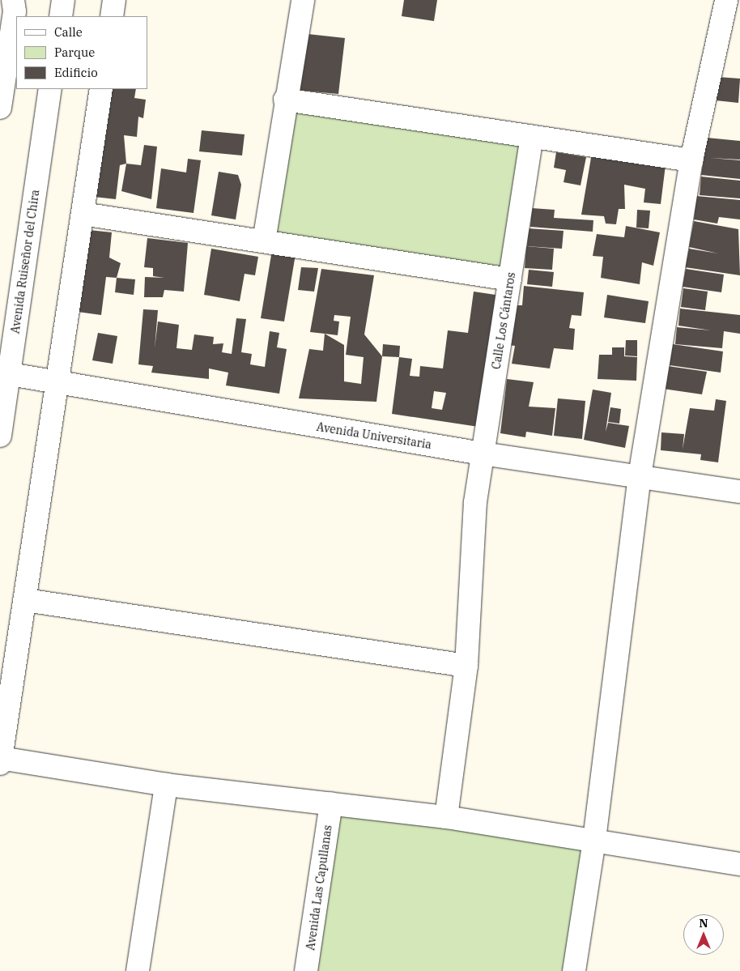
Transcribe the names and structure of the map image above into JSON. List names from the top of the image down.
{
  "streets": {
    "street": [
      "Avenida Ruiseñor del Chira",
      "Calle Los Cántaros",
      "Avenida Universitaria",
      "Avenida Las Capullanas"
    ]
  },
  "crossings": [
    ["Avenida Ruiseñor del Chira", "Avenida Universitaria"],
    ["Calle Los Cántaros", "Avenida Universitaria"]
  ],
  "legend": ["Calle", "Parque", "Edificio"],
  "north": "top"
}
